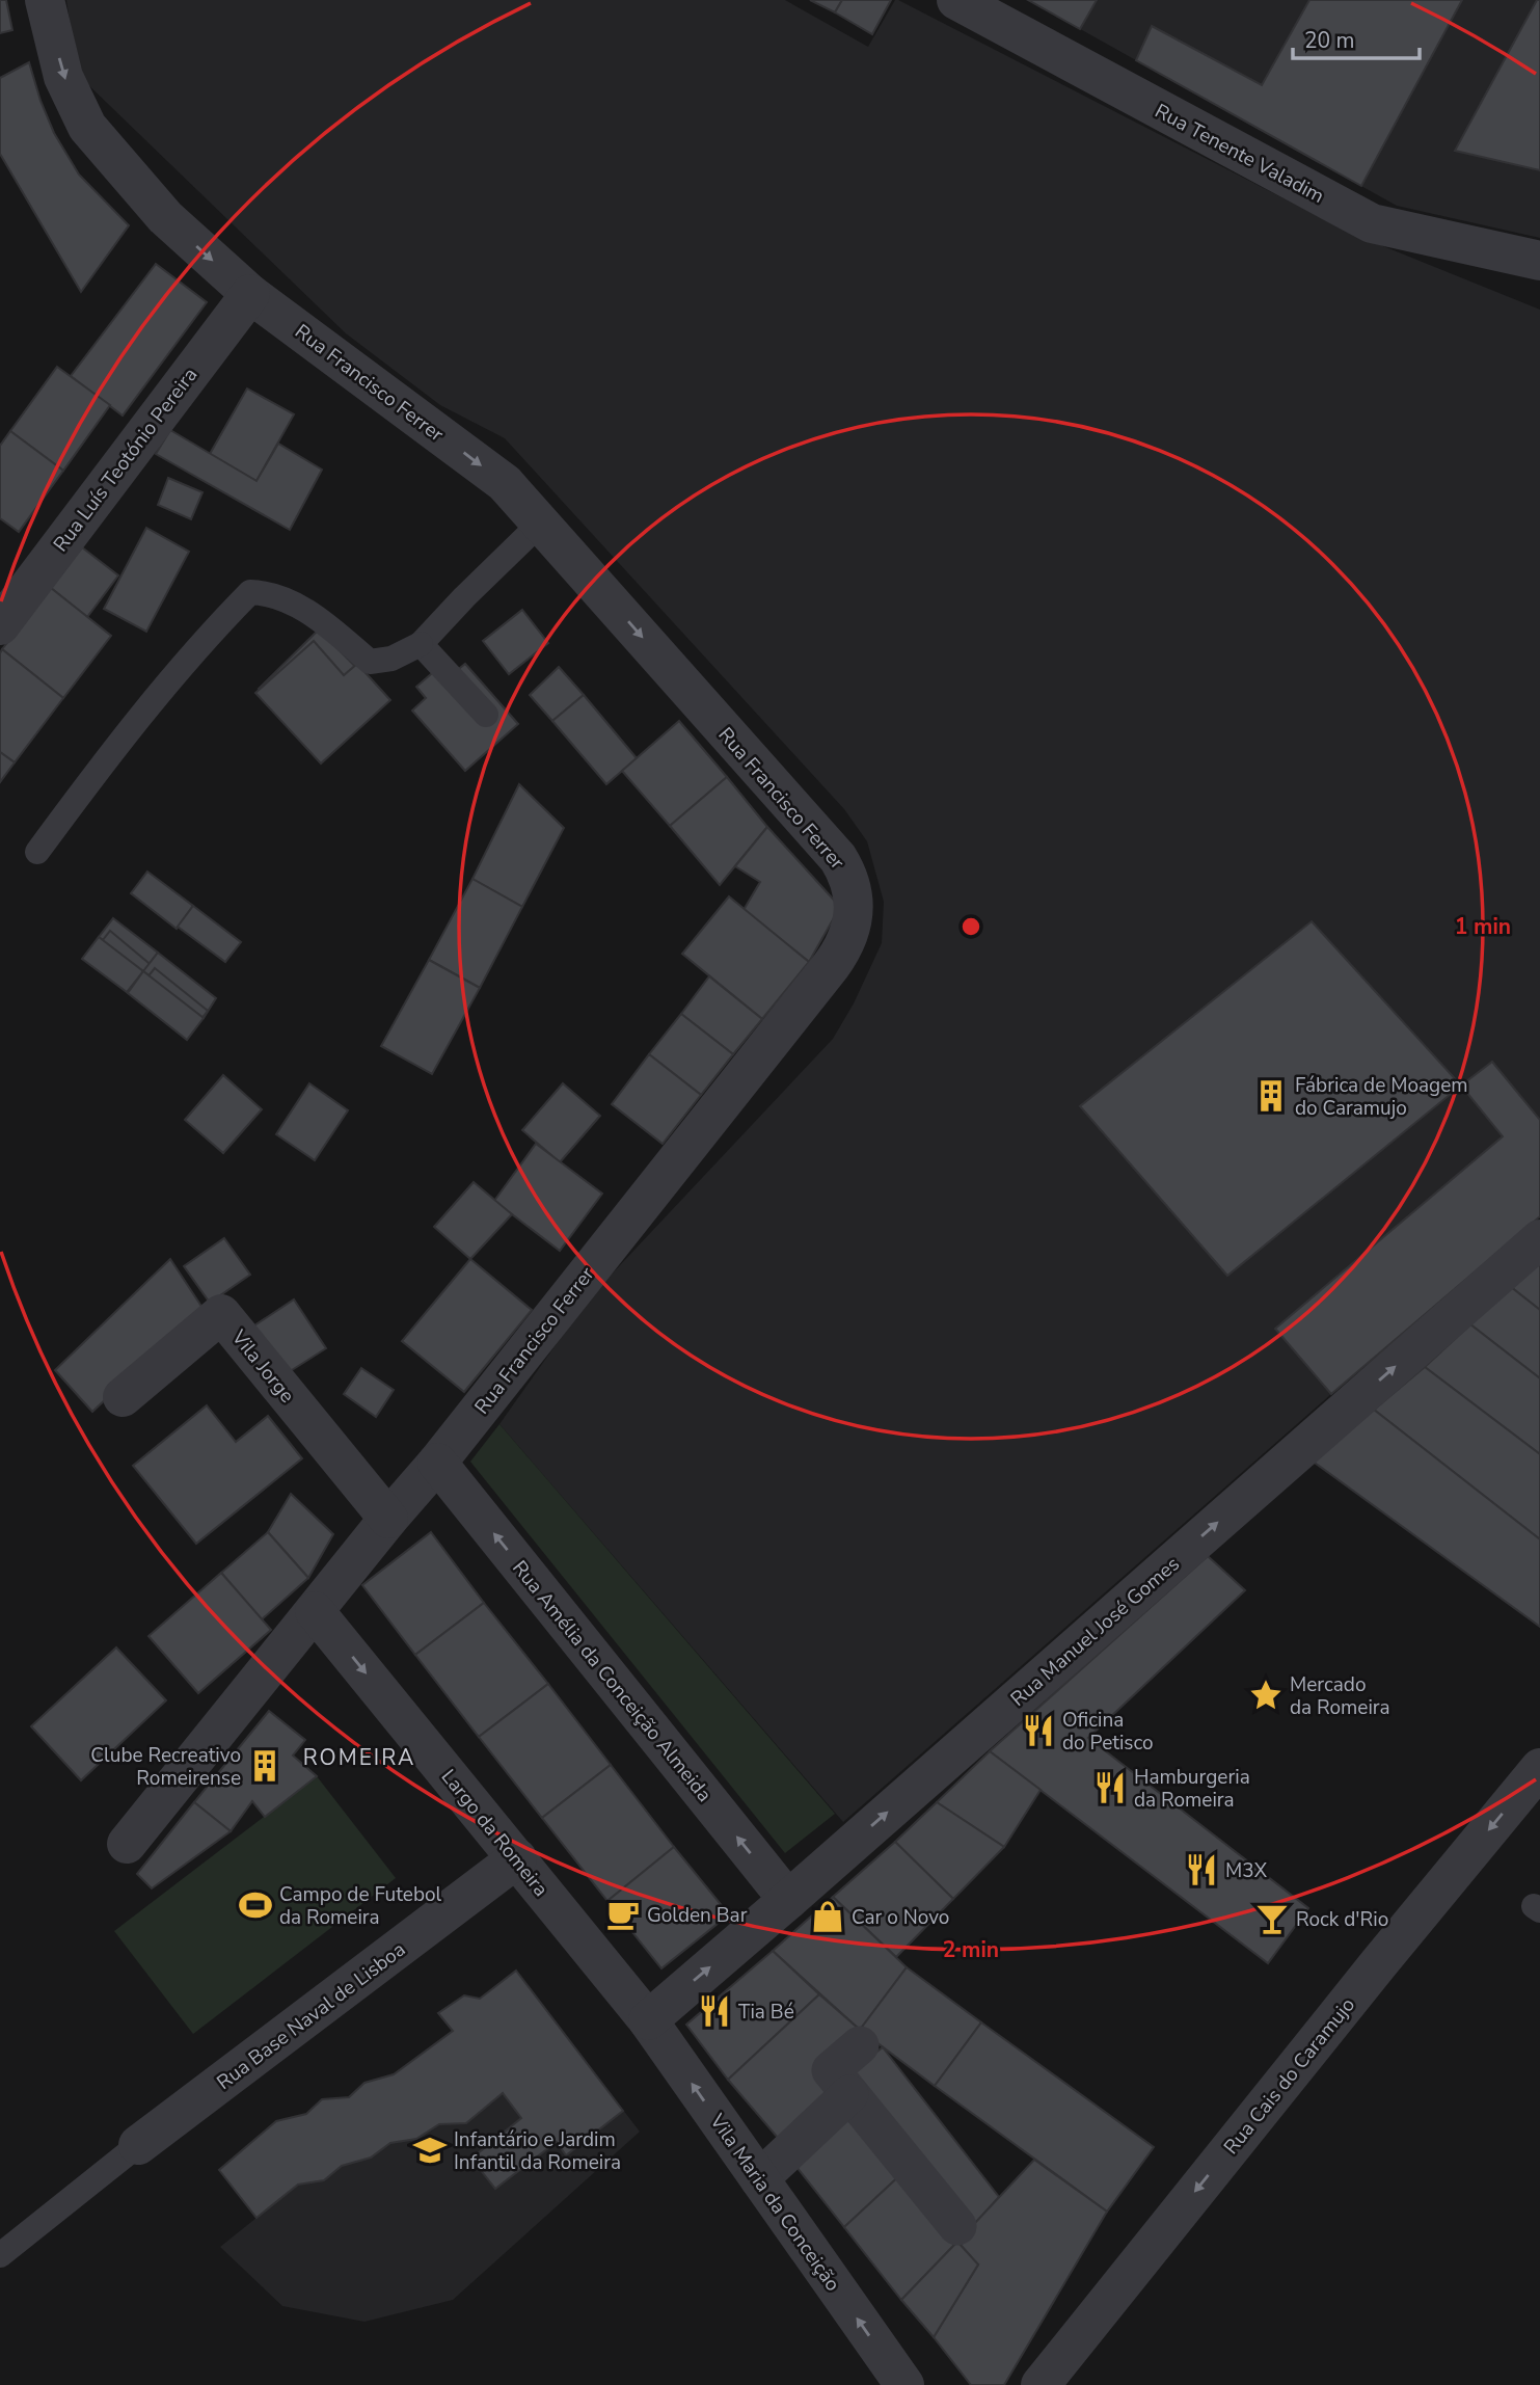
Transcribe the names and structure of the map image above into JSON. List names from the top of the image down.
{
  "streets": {
    "street": [
      "Rua Tenente Valadim",
      "Rua Francisco Ferrer",
      "Rua Luís Teotónio Pereira",
      "Vila Jorge",
      "Rua Manuel José Gomes",
      "Rua Amélia da Conceição Almeida",
      "Largo da Romeira",
      "Rua Base Naval de Lisboa",
      "Rua Cais do Caramujo",
      "Vila Maria da Conceição"
    ]
  },
  "crossings": [
    ["Rua Francisco Ferrer", "Rua Luís Teotónio Pereira"],
    ["Rua Francisco Ferrer", "Vila Jorge"],
    ["Rua Francisco Ferrer", "Rua Amélia da Conceição Almeida"],
    ["Rua Francisco Ferrer", "Largo da Romeira"],
    ["Rua Manuel José Gomes", "Rua Amélia da Conceição Almeida"],
    ["Rua Manuel José Gomes", "Largo da Romeira"],
    ["Rua Manuel José Gomes", "Vila Maria da Conceição"],
    ["Largo da Romeira", "Rua Base Naval de Lisboa"],
    ["Largo da Romeira", "Vila Maria da Conceição"]
  ],
  "one_way": [
    "Rua Manuel José Gomes",
    "Rua Amélia da Conceição Almeida",
    "Largo da Romeira",
    "Rua Cais do Caramujo"
  ],
  "districts": ["ROMEIRA"],
  "places": {
    "building": ["Fábrica de Moagem do Caramujo", "Clube Recreativo Romeirense"],
    "place": ["Mercado da Romeira"],
    "restaurant": [
      "Oficina do Petisco",
      "Hamburgeria da Romeira",
      "M3X",
      "Tia Bé"
    ],
    "sports": ["Campo de Futebol da Romeira"],
    "cafe": ["Golden Bar"],
    "shop": ["Car o Novo"],
    "bar": ["Rock d'Rio"],
    "school or university": ["Infantário e Jardim Infantil da Romeira"]
  },
  "scale_bar": "20 m",
  "rings": ["1 min", "2 min"]
}
